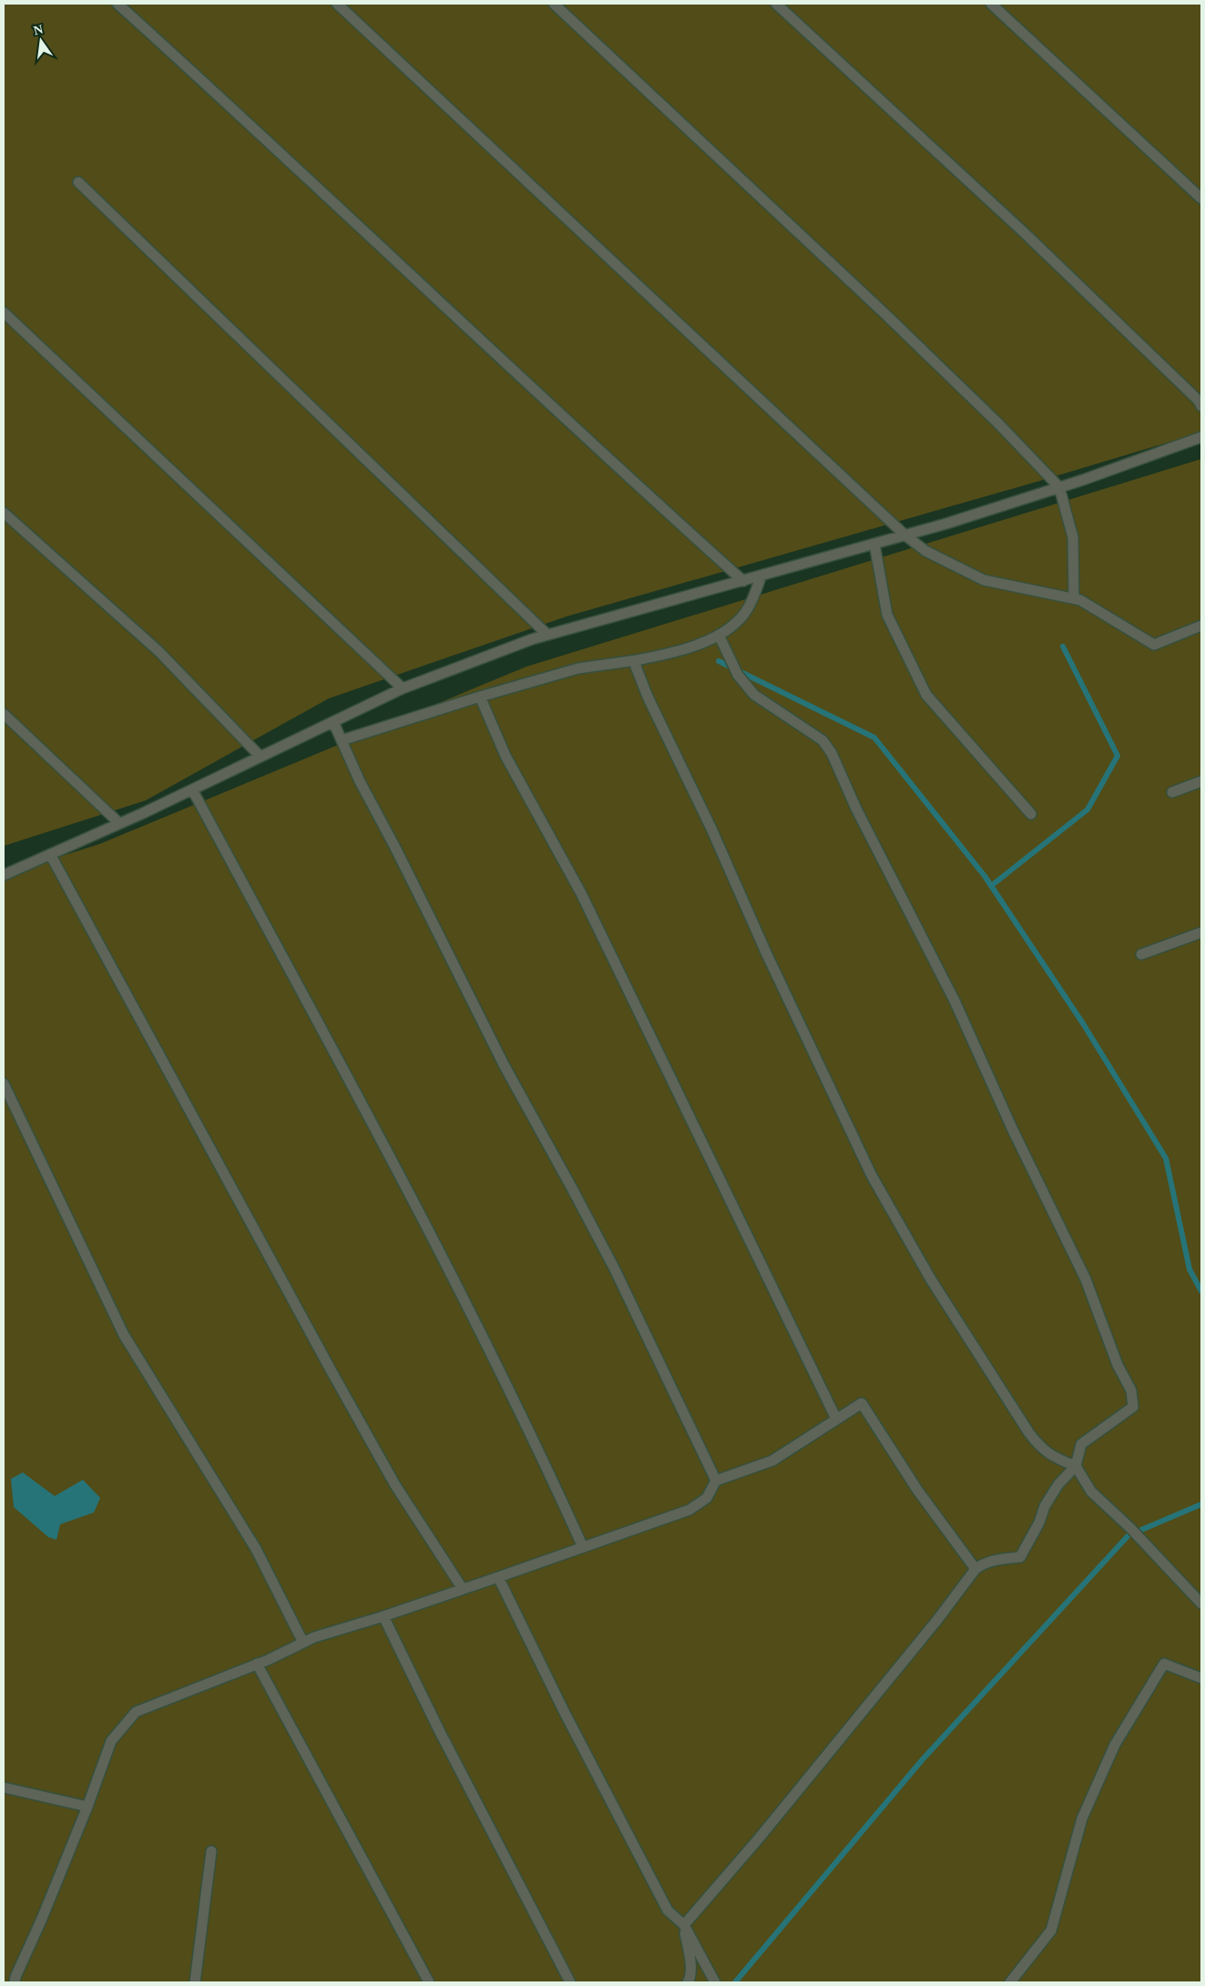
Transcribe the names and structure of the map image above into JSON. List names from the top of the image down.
{
  "north": "top"
}
